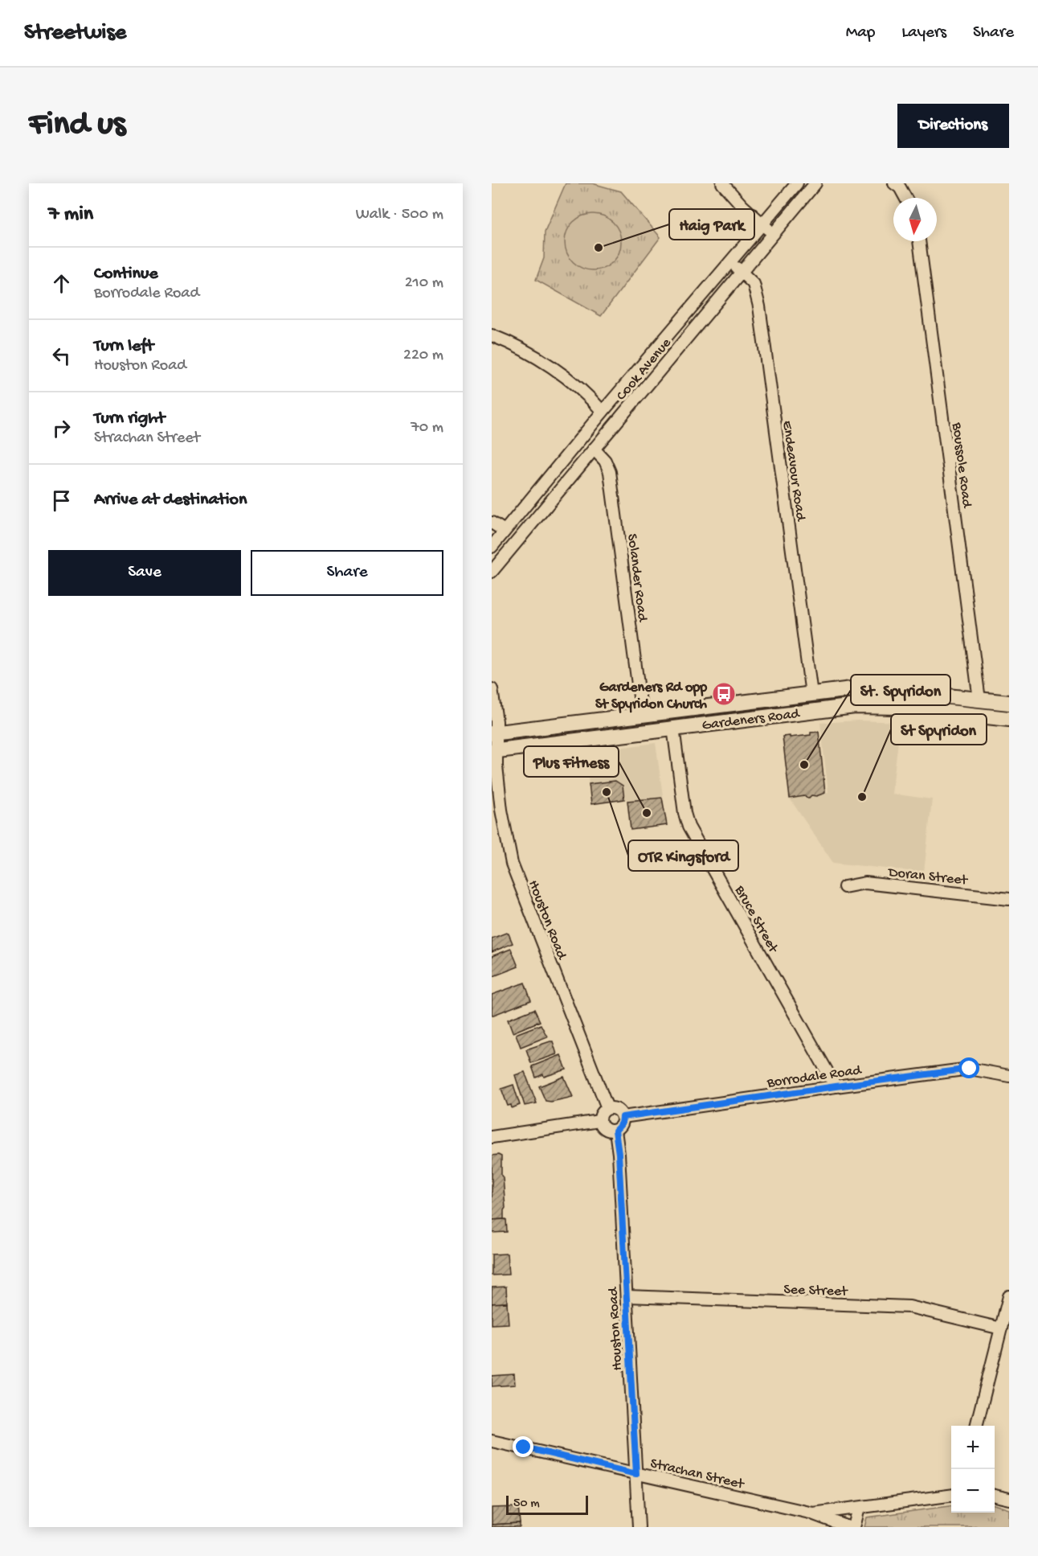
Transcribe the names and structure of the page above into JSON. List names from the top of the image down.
{
  "streets": {
    "main road": ["Gardeners Road"],
    "street": [
      "Cook Avenue",
      "Boussole Road",
      "Endeavour Road",
      "Solander Road",
      "Doran Street",
      "Bruce Street",
      "Houston Road",
      "Borrodale Road",
      "See Street",
      "Strachan Street"
    ]
  },
  "crossings": [
    ["Cook Avenue", "Endeavour Road"],
    ["Cook Avenue", "Solander Road"],
    ["Boussole Road", "Gardeners Road"],
    ["Endeavour Road", "Gardeners Road"],
    ["Solander Road", "Gardeners Road"],
    ["Gardeners Road", "Bruce Street"],
    ["Gardeners Road", "Houston Road"],
    ["Bruce Street", "Borrodale Road"],
    ["Houston Road", "Borrodale Road"],
    ["Houston Road", "See Street"],
    ["Houston Road", "Strachan Street"]
  ],
  "places": {
    "other": [
      "Haig Park",
      "St. Spyridon",
      "OTR Kingsford",
      "St Spyridon",
      "Plus Fitness"
    ],
    "bus stop": ["Gardeners Rd opp St Spyridon Church"]
  },
  "scale_bar": "50 m",
  "north": "bottom",
  "page": {
    "header": "Streetwise",
    "nav": ["Map", "Layers", "Share"],
    "buttons": [
      "Directions",
      ["Save", "Share"]
    ],
    "title": "Find us",
    "heading": ["7 min", "Walk · 500 m"],
    "list": [
      ["Continue", "Borrodale Road", "210 m"],
      ["Turn left", "Houston Road", "220 m"],
      ["Turn right", "Strachan Street", "70 m"],
      "Arrive at destination"
    ],
    "map_buttons": ["+", "−"],
    "scale": "50 m"
  }
}
